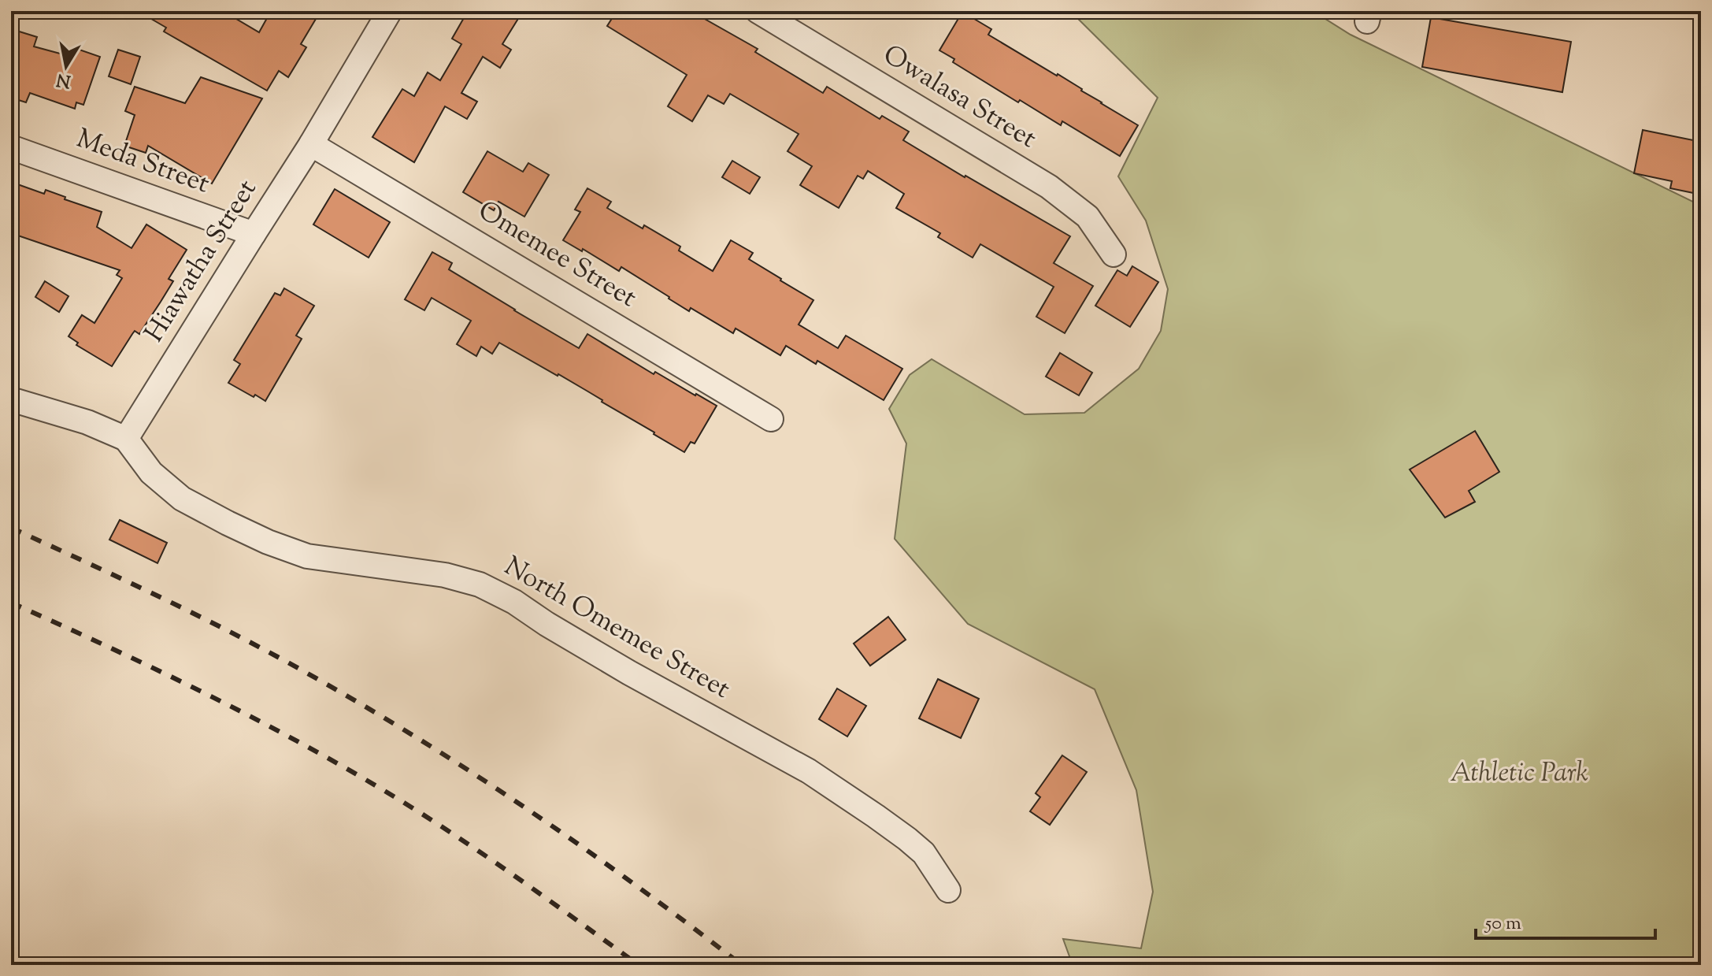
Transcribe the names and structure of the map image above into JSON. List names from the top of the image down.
{
  "streets": {
    "street": [
      "Owalasa Street",
      "Meda Street",
      "Omemee Street",
      "Hiawatha Street",
      "North Omemee Street"
    ]
  },
  "crossings": [
    ["Meda Street", "Hiawatha Street"],
    ["Omemee Street", "Hiawatha Street"],
    ["Hiawatha Street", "North Omemee Street"]
  ],
  "parks": ["Athletic Park"],
  "scale_bar": "50 m",
  "north": "bottom"
}
